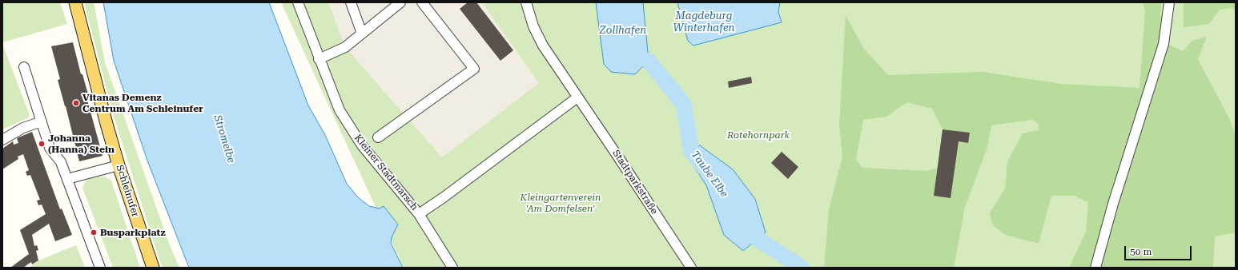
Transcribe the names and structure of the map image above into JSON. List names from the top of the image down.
{
  "streets": {
    "main road": ["Schleinufer"],
    "street": ["Kleiner Stadtmarsch", "Stadtparkstraße"]
  },
  "water": [
    "Magdeburg Winterhafen",
    "Zollhafen",
    "Stromelbe",
    "Taube Elbe"
  ],
  "parks": ["Rotehornpark", "Kleingartenverein 'Am Domfelsen'"],
  "places": ["Vitanas Demenz Centrum Am Schleinufer", "Johanna (Hanna) Stein", "Busparkplatz"],
  "scale_bar": "50 m"
}
